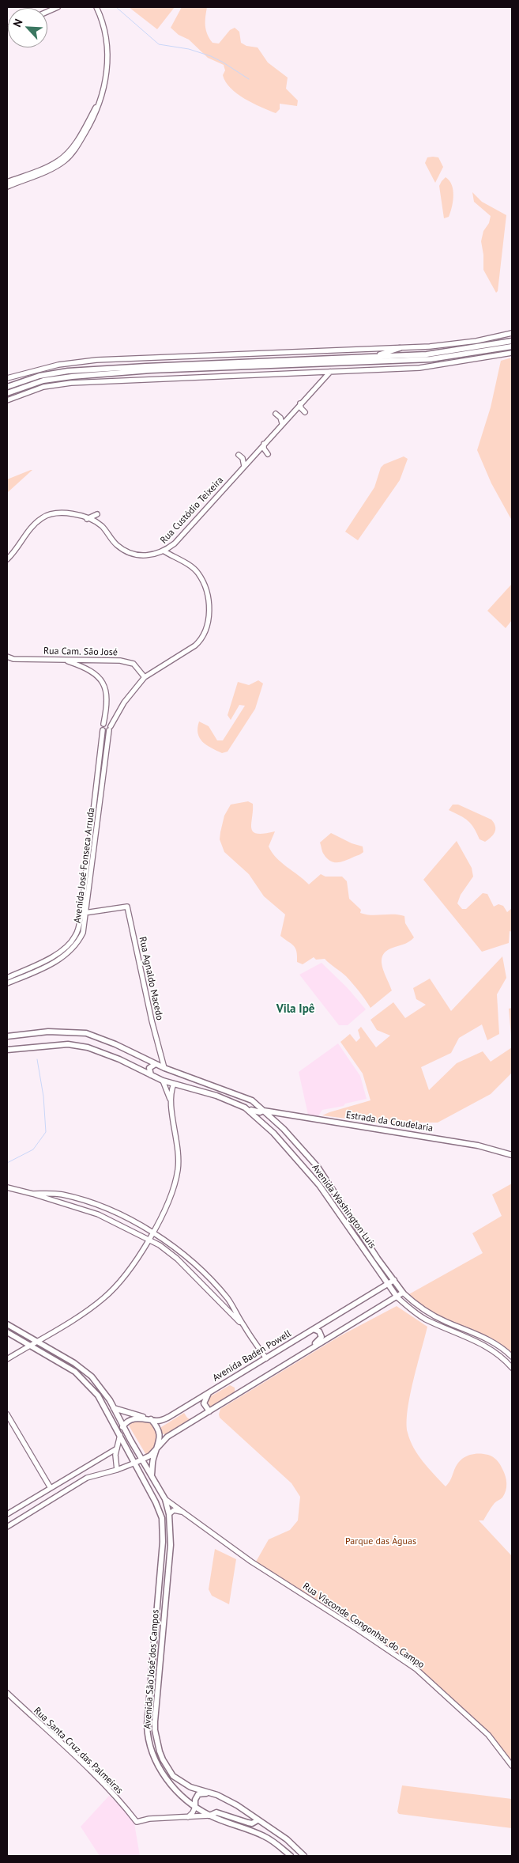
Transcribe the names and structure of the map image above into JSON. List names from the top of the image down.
{
  "streets": {
    "main road": [
      "Rua Custódio Teixeira",
      "Rua Cam. São José",
      "Avenida José Fonseca Arruda",
      "Rua Agnaldo Macedo",
      "Estrada da Coudelaria",
      "Avenida Washington Luis",
      "Avenida Baden Powell",
      "Rua Visconde Congonhas do Campo",
      "Avenida São José dos Campos",
      "Rua Santa Cruz das Palmeiras"
    ]
  },
  "crossings": [
    ["Avenida José Fonseca Arruda", "Rua Agnaldo Macedo"],
    ["Estrada da Coudelaria", "Avenida Washington Luis"],
    ["Avenida Washington Luis", "Avenida Baden Powell"],
    ["Avenida Baden Powell", "Avenida São José dos Campos"],
    ["Rua Visconde Congonhas do Campo", "Avenida São José dos Campos"]
  ],
  "districts": ["Vila Ipê"],
  "parks": ["Parque das Águas"],
  "north": "top left"
}
